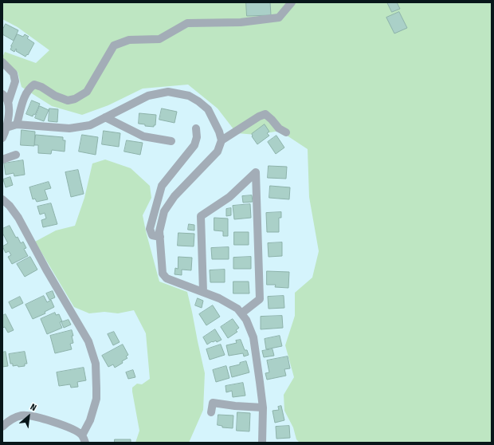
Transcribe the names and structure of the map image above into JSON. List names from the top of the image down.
{
  "north": "top right"
}
